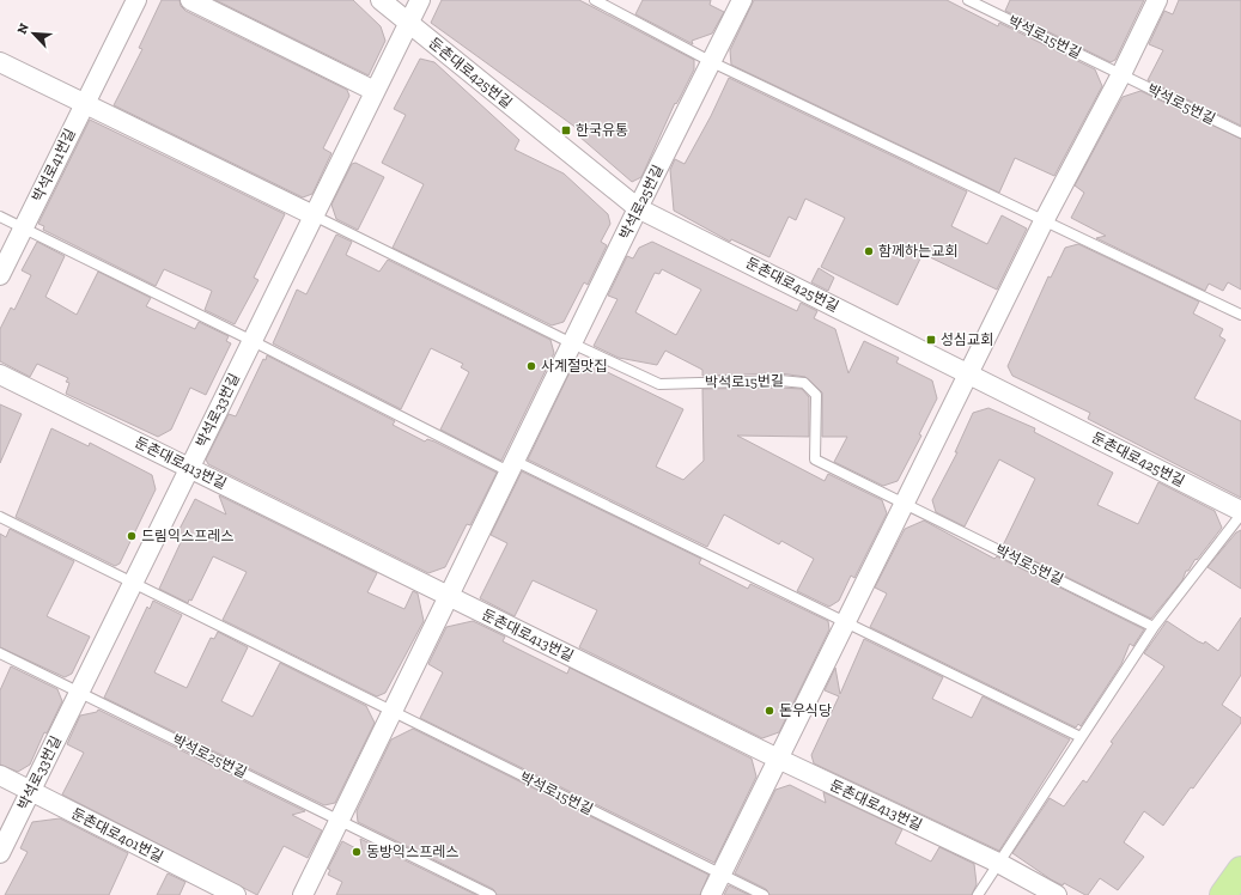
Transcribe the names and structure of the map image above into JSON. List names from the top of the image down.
{
  "streets": {
    "street": [
      "둔촌대로425번길",
      "박석로41번길",
      "박석로25번길",
      "박석로33번길",
      "둔촌대로413번길",
      "둔촌대로401번길"
    ],
    "lane": ["박석로15번길", "박석로5번길"]
  },
  "crossings": [
    ["박석로15번길", "박석로5번길"],
    ["박석로15번길", "박석로25번길"],
    ["둔촌대로425번길", "박석로25번길"],
    ["둔촌대로425번길", "박석로33번길"],
    ["박석로25번길", "박석로33번길"],
    ["박석로25번길", "둔촌대로413번길"],
    ["박석로33번길", "둔촌대로413번길"],
    ["박석로33번길", "둔촌대로401번길"]
  ],
  "places": {
    "transit": ["한국유통", "성심교회"],
    "other": [
      "함께하는교회",
      "사계절맛집",
      "드림익스프레스",
      "돈우식당",
      "동방익스프레스"
    ]
  },
  "north": "top left"
}
